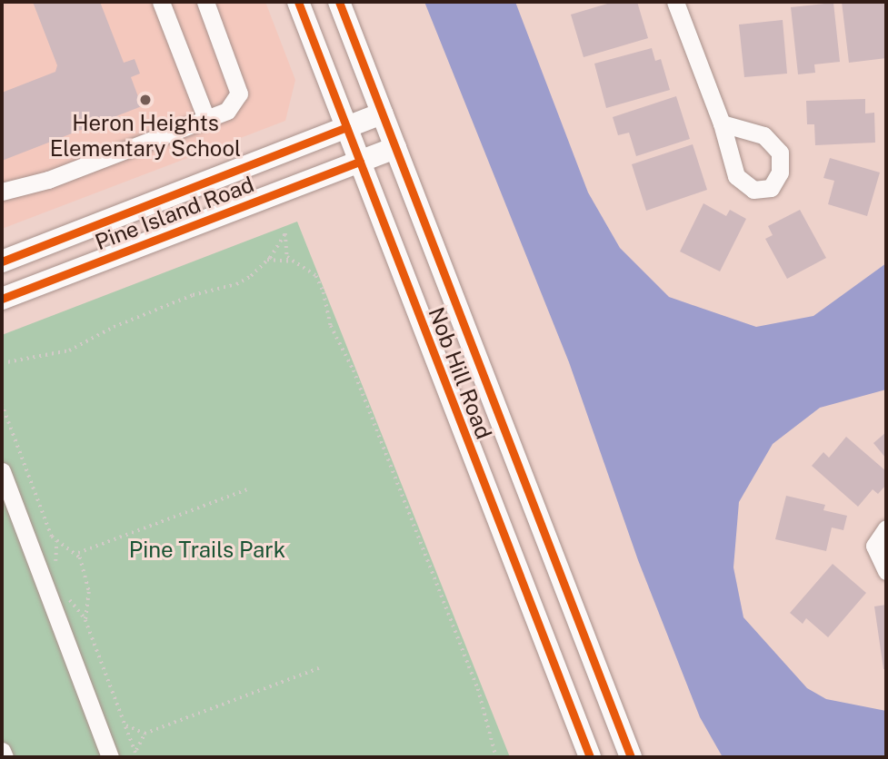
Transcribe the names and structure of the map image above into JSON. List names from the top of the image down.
{
  "streets": {
    "main road": ["Pine Island Road", "Nob Hill Road"]
  },
  "crossings": [
    ["Pine Island Road", "Nob Hill Road"]
  ],
  "parks": ["Pine Trails Park"],
  "places": ["Heron Heights Elementary School"]
}
